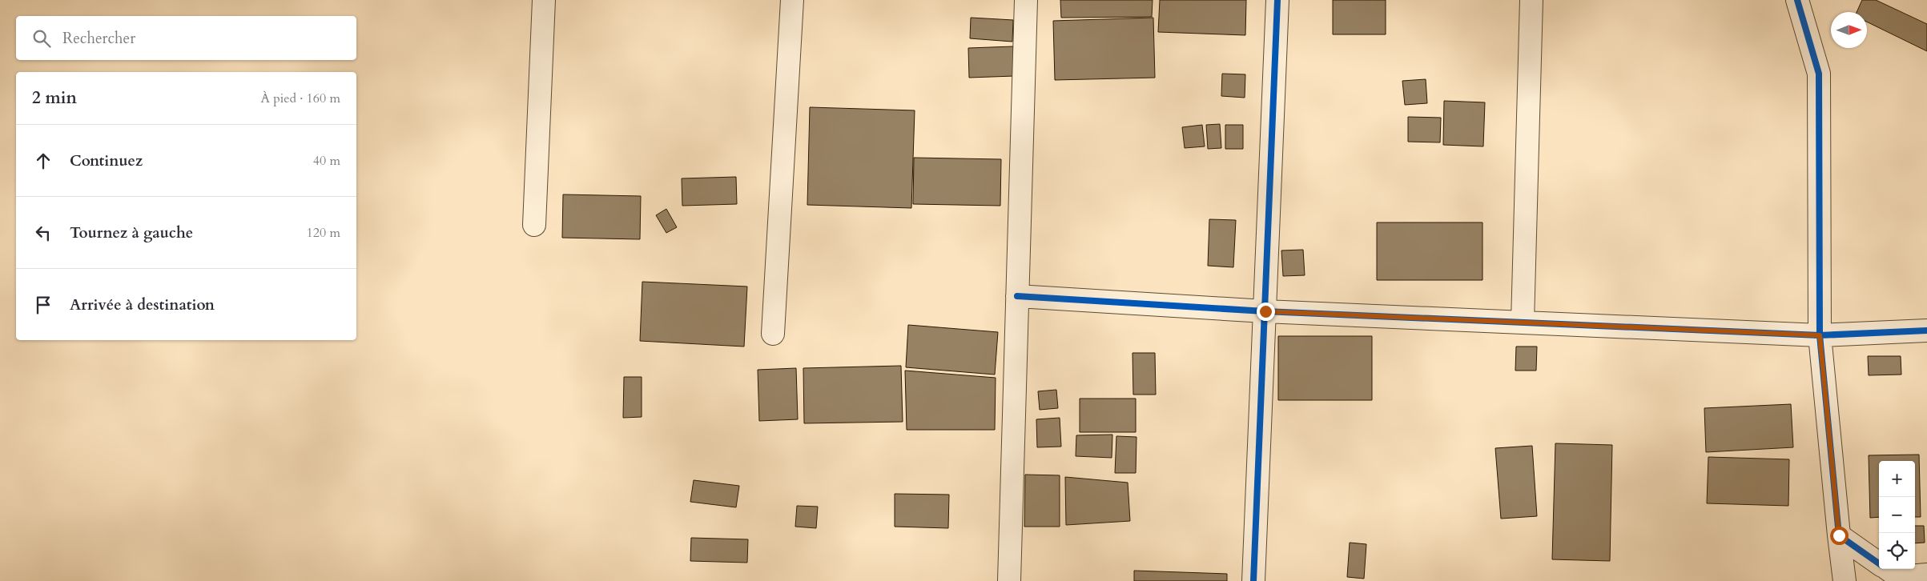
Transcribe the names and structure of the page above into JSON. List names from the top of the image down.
{
  "north": "right",
  "page": {
    "search": "Rechercher",
    "heading": ["2 min", "À pied · 160 m"],
    "list": [
      ["Continuez", "40 m"],
      ["Tournez à gauche", "120 m"],
      "Arrivée à destination"
    ],
    "map_buttons": ["+", "−"]
  }
}
